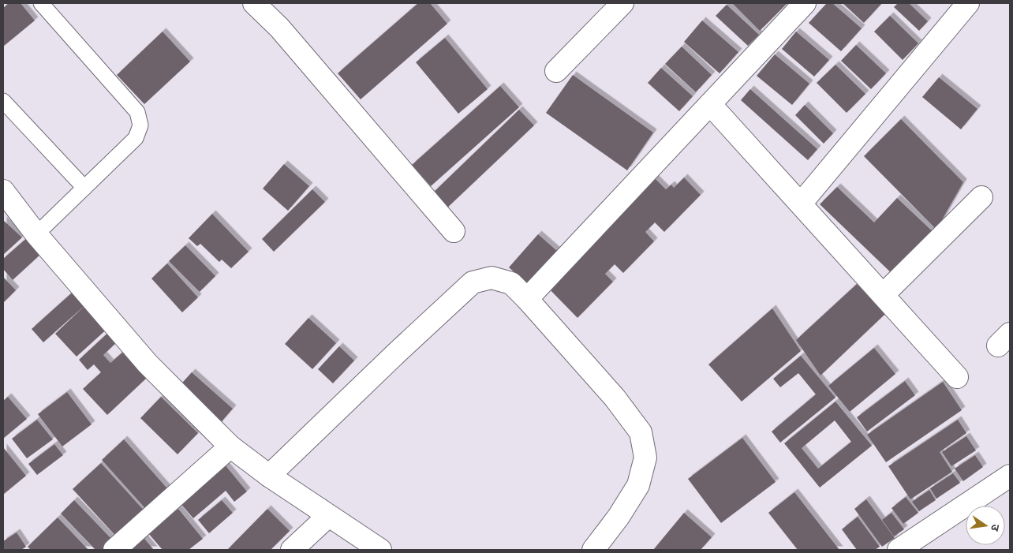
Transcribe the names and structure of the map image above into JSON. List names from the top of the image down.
{
  "north": "right"
}
